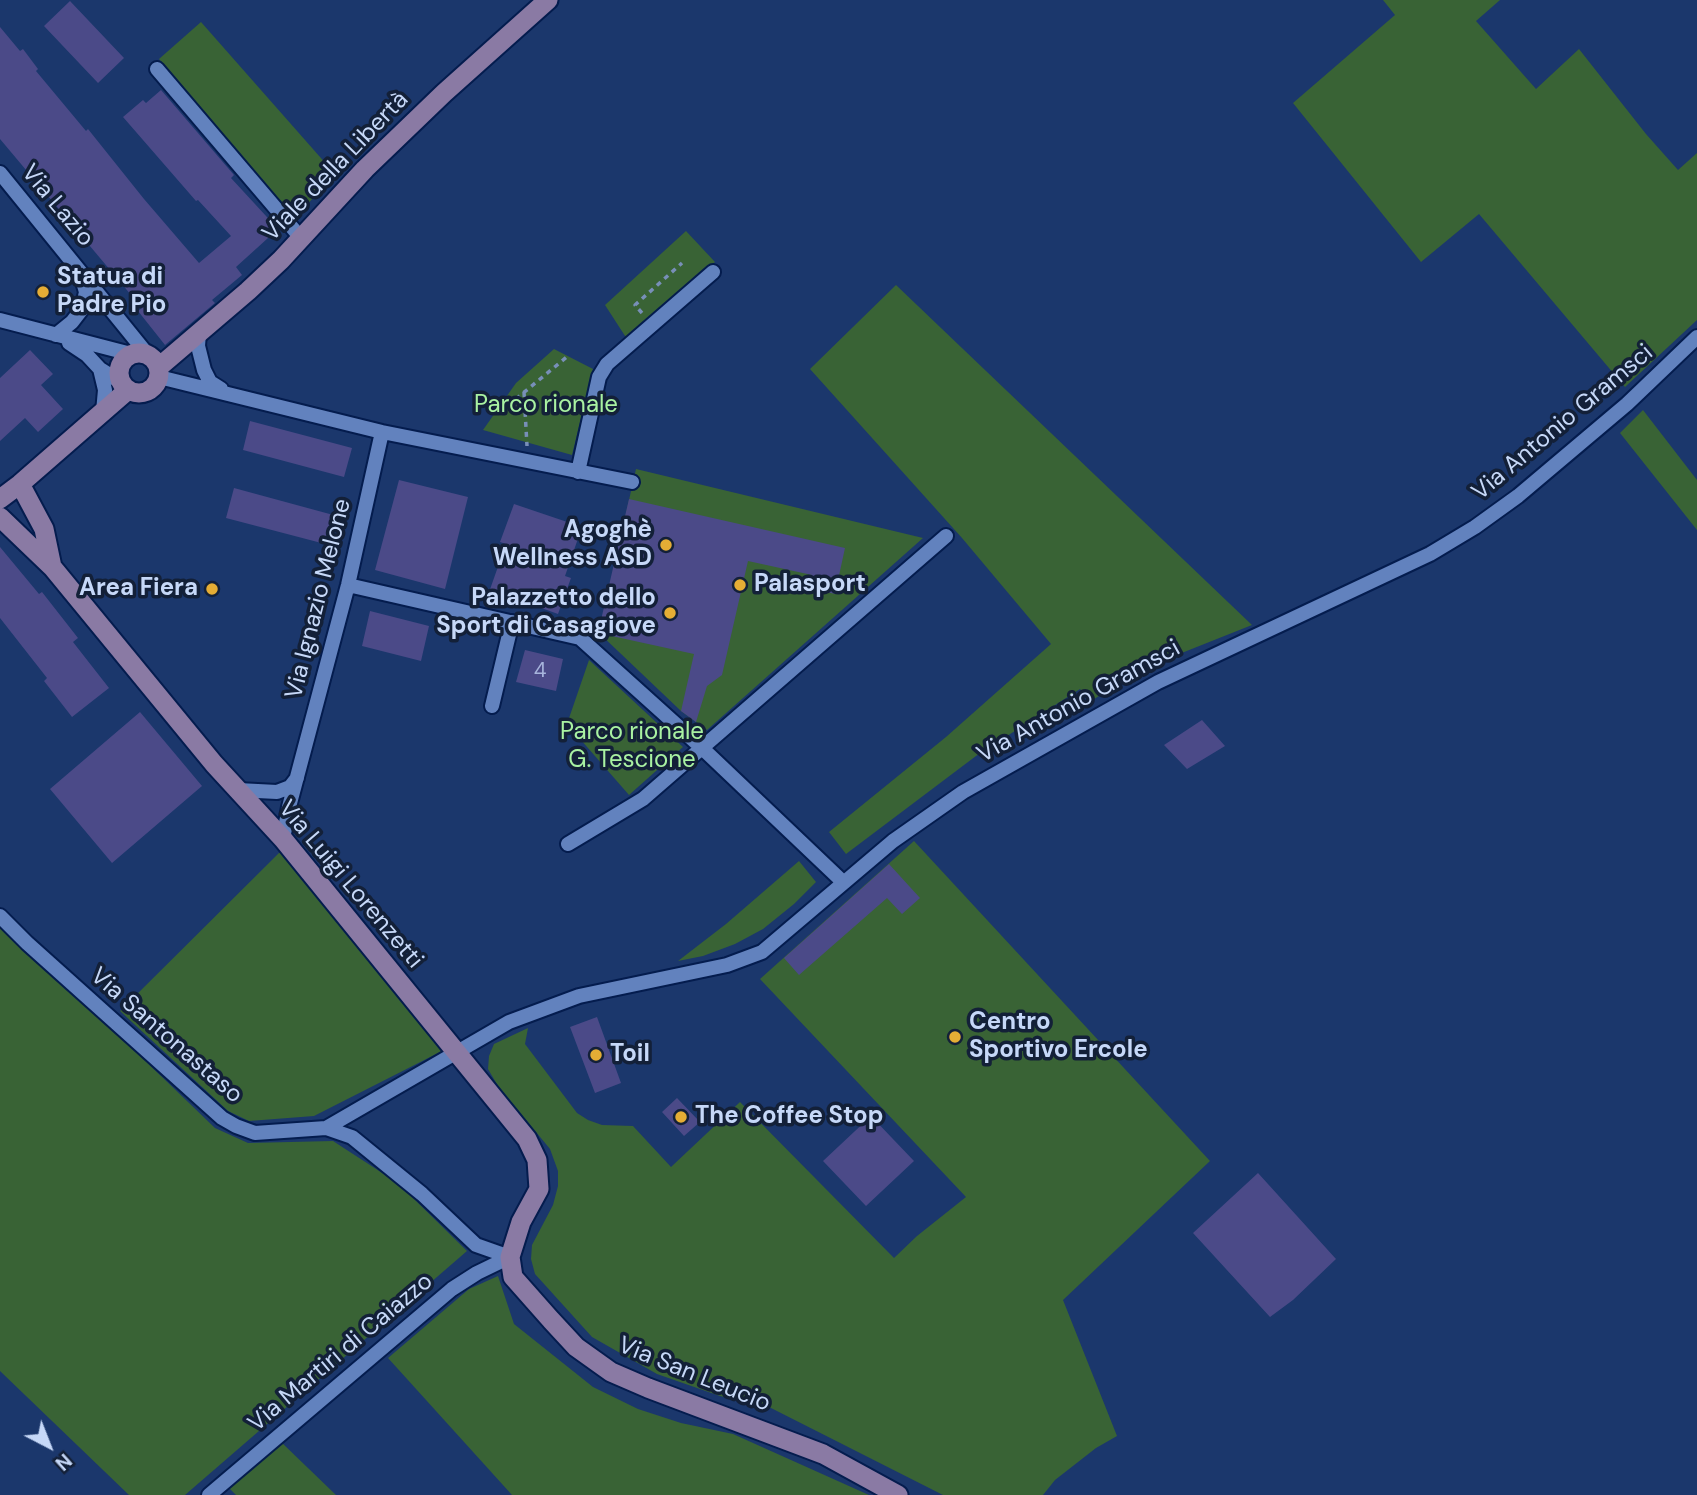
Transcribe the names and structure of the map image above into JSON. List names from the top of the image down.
{
  "streets": {
    "street": [
      "Viale della Libertà",
      "Via Lazio",
      "Via Antonio Gramsci",
      "Via Ignazio Melone",
      "Via Luigi Lorenzetti",
      "Via Santonastaso",
      "Via Martiri di Caiazzo",
      "Via San Leucio"
    ]
  },
  "crossings": [
    ["Viale della Libertà", "Via Lazio"],
    ["Via Antonio Gramsci", "Via Luigi Lorenzetti"],
    ["Via Antonio Gramsci", "Via Santonastaso"],
    ["Via Ignazio Melone", "Via Luigi Lorenzetti"],
    ["Via Luigi Lorenzetti", "Via Santonastaso"],
    ["Via Luigi Lorenzetti", "Via Martiri di Caiazzo"],
    ["Via Luigi Lorenzetti", "Via San Leucio"],
    ["Via Santonastaso", "Via Martiri di Caiazzo"],
    ["Via Santonastaso", "Via San Leucio"],
    ["Via Martiri di Caiazzo", "Via San Leucio"]
  ],
  "parks": ["Parco rionale", "Parco rionale G. Tescione"],
  "places": [
    "Statua di Padre Pio",
    "Agoghè Wellness ASD",
    "Palasport",
    "Area Fiera",
    "Palazzetto dello Sport di Casagiove",
    "Centro Sportivo Ercole",
    "Toil",
    "The Coffee Stop"
  ],
  "house_numbers": ["4"],
  "north": "bottom right"
}
